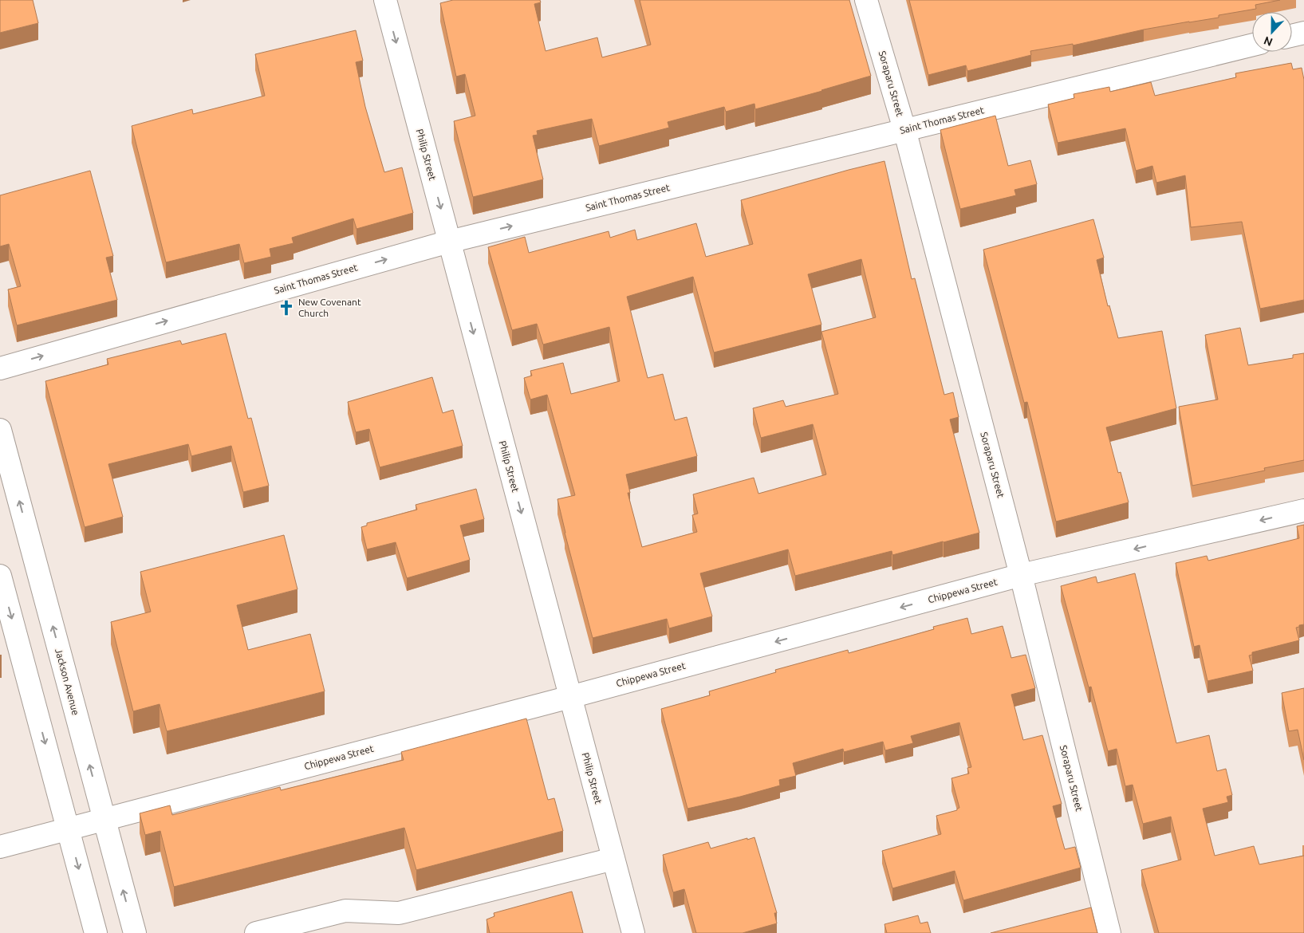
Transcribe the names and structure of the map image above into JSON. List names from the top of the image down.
{
  "streets": {
    "street": [
      "Soraparu Street",
      "Saint Thomas Street",
      "Philip Street",
      "Chippewa Street",
      "Jackson Avenue"
    ]
  },
  "crossings": [
    ["Soraparu Street", "Saint Thomas Street"],
    ["Soraparu Street", "Chippewa Street"],
    ["Saint Thomas Street", "Philip Street"],
    ["Philip Street", "Chippewa Street"],
    ["Chippewa Street", "Jackson Avenue"]
  ],
  "one_way": ["Saint Thomas Street", "Philip Street", "Chippewa Street"],
  "places": {
    "church": ["New Covenant Church"]
  },
  "north": "bottom"
}
